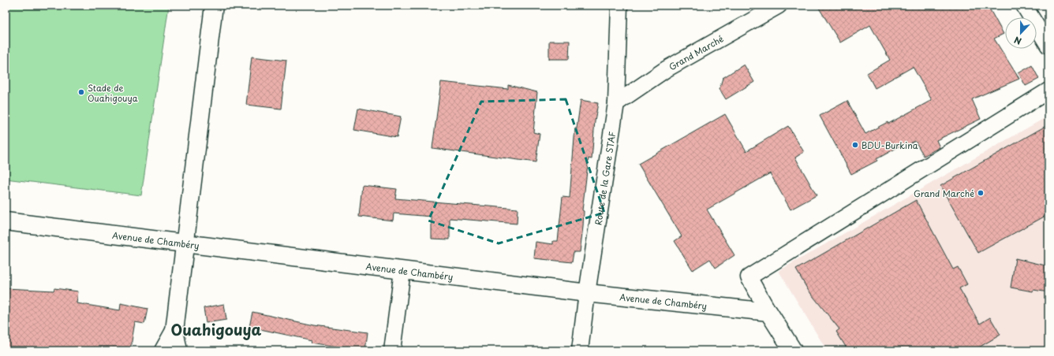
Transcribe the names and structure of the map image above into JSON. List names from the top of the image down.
{
  "streets": {
    "street": ["Grand Marché", "Route de la Gare STAF", "Avenue de Chambéry"]
  },
  "crossings": [
    ["Grand Marché", "Route de la Gare STAF"],
    ["Route de la Gare STAF", "Avenue de Chambéry"]
  ],
  "districts": ["Ouahigouya"],
  "places": ["Stade de Ouahigouya", "BDU-Burkina", "Grand Marché"],
  "north": "bottom"
}
